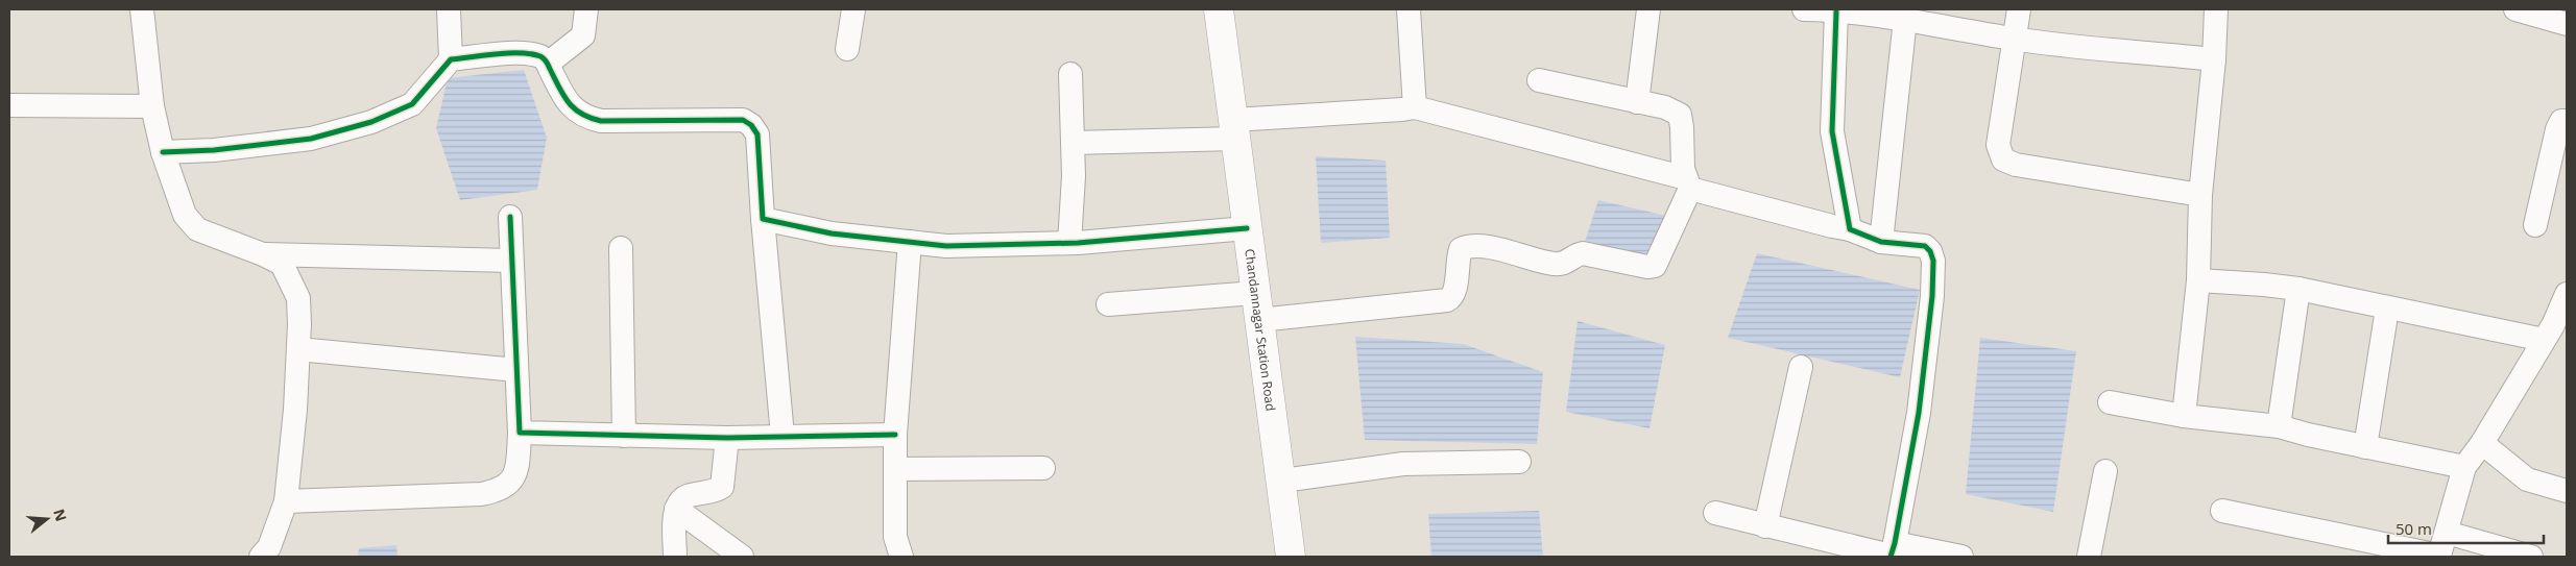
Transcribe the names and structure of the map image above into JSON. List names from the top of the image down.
{
  "streets": {
    "main road": ["Chandannagar Station Road"]
  },
  "scale_bar": "50 m",
  "north": "right"
}
